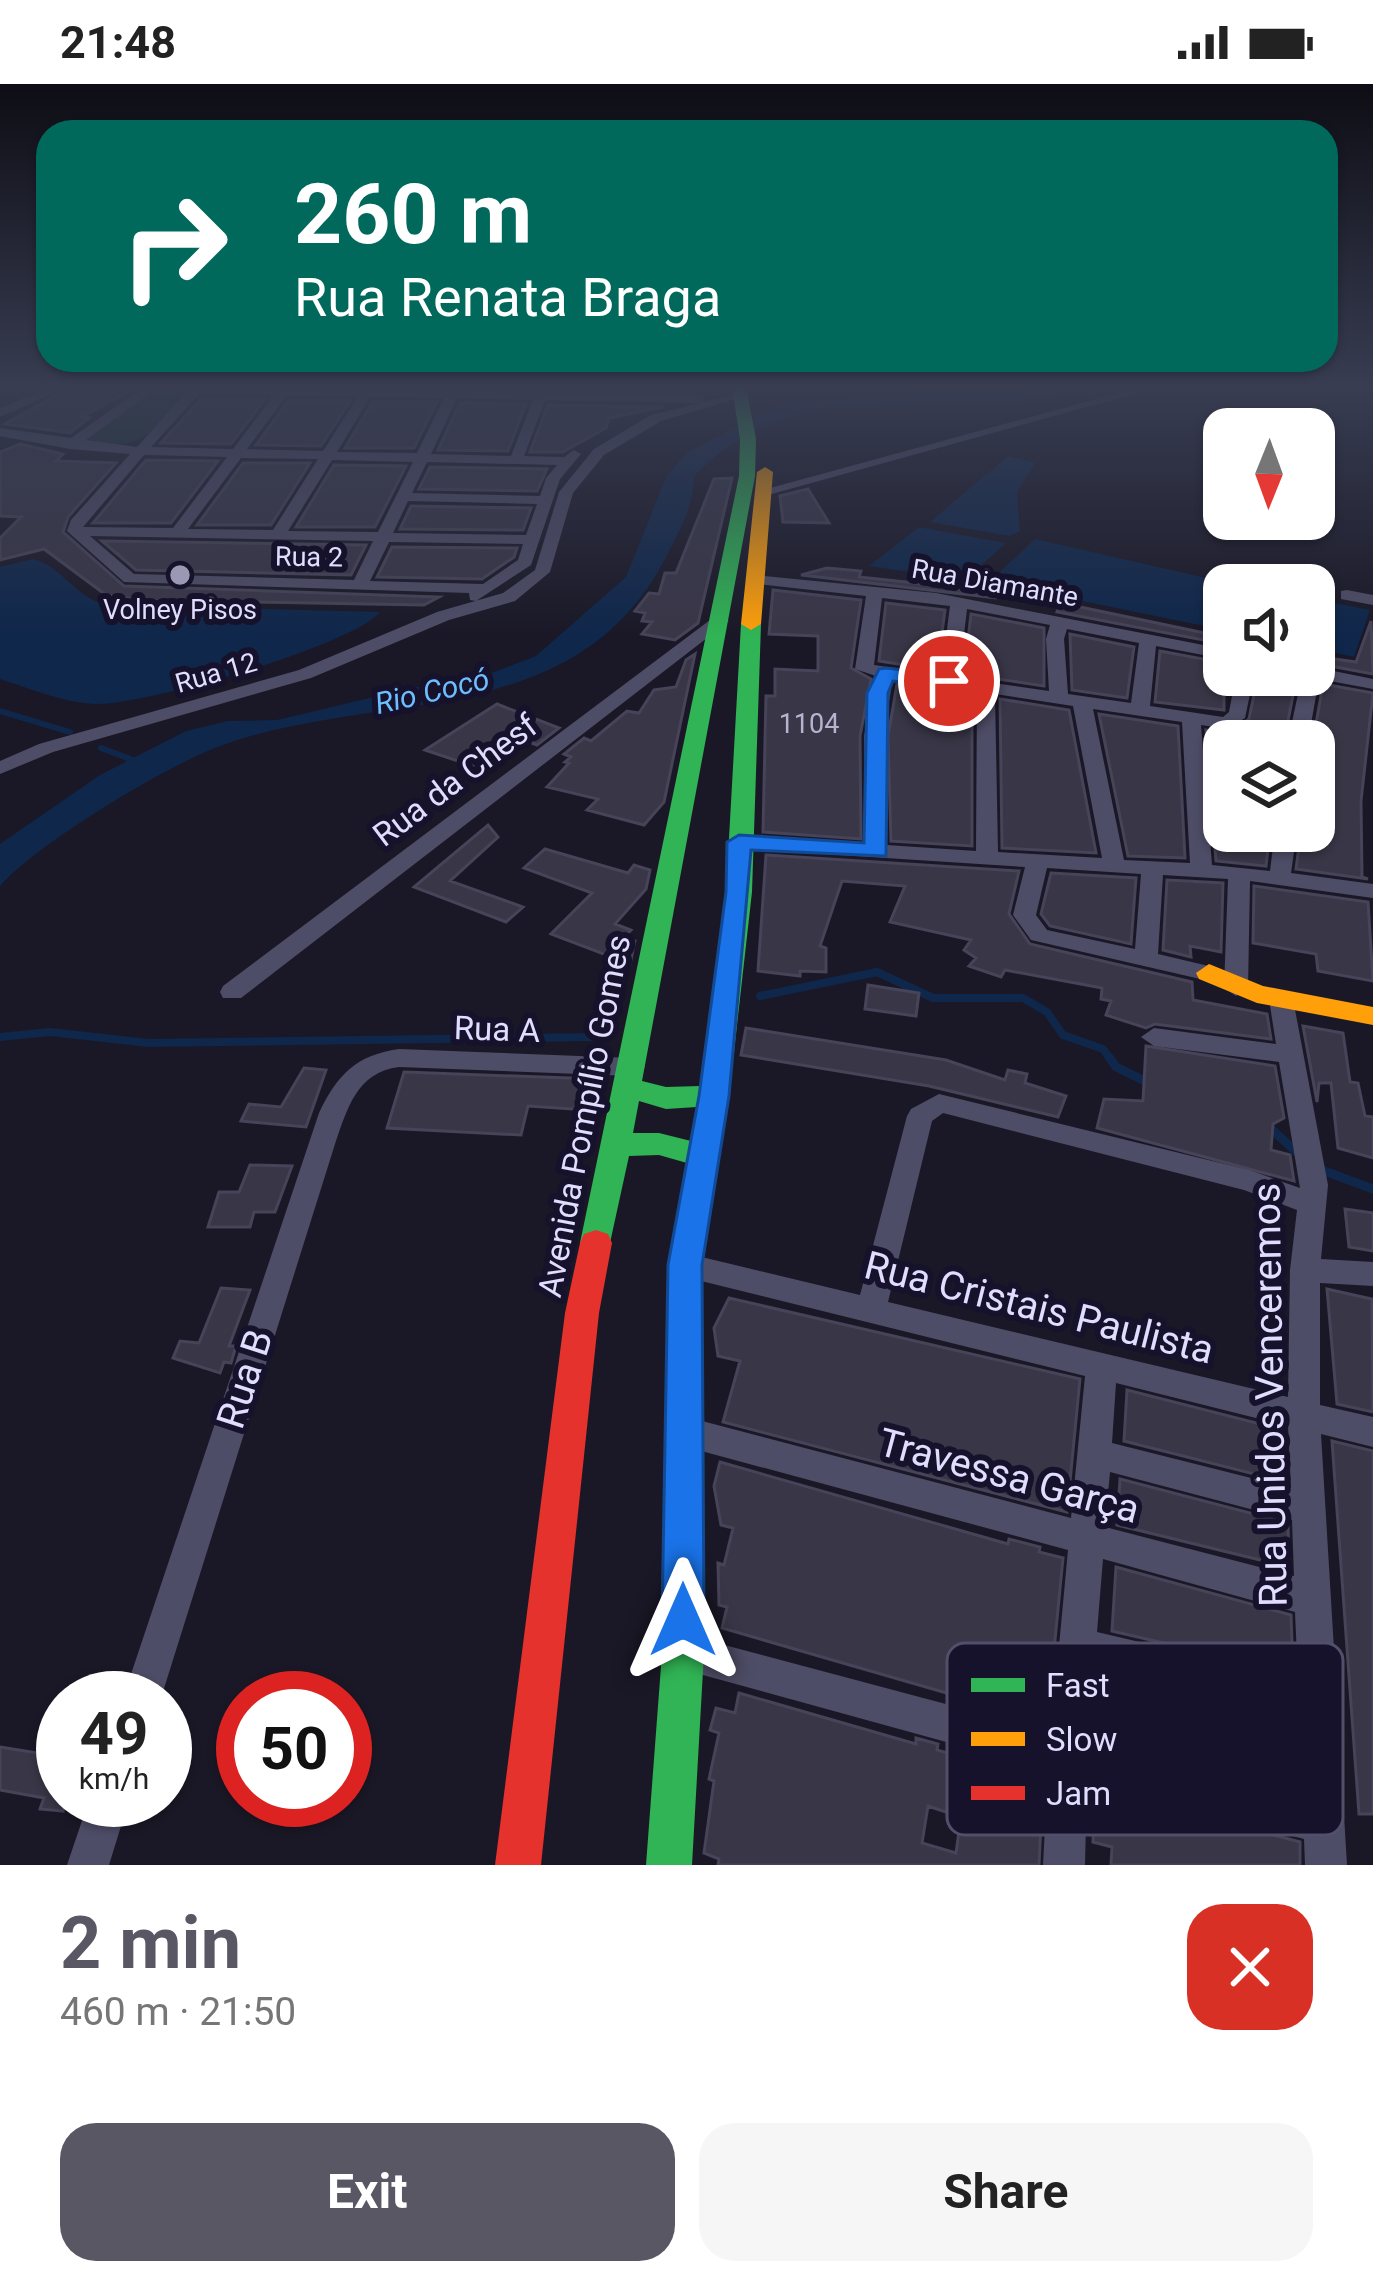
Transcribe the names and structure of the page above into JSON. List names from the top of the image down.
{
  "streets": {
    "main road": ["Avenida Pompílio Gomes"],
    "street": [
      "Rua 2",
      "Rua Diamante",
      "Rua 12",
      "Rua da Chesf",
      "Rua A",
      "Rua Cristais Paulista",
      "Rua B",
      "Rua Unidos Venceremos",
      "Travessa Garça"
    ]
  },
  "crossings": [
    ["Rua 2", "Rua 12"],
    ["Rua Diamante", "Avenida Pompílio Gomes"],
    ["Rua da Chesf", "Avenida Pompílio Gomes"],
    ["Rua A", "Avenida Pompílio Gomes"],
    ["Rua A", "Rua B"],
    ["Avenida Pompílio Gomes", "Rua Cristais Paulista"],
    ["Avenida Pompílio Gomes", "Travessa Garça"],
    ["Rua Cristais Paulista", "Rua Unidos Venceremos"],
    ["Rua Unidos Venceremos", "Travessa Garça"]
  ],
  "water": ["Rio Cocó"],
  "places": ["Volney Pisos"],
  "house_numbers": ["1104"],
  "legend": ["Fast", "Slow", "Jam"],
  "north": "bottom",
  "page": {
    "status": "21:48",
    "turn": ["260 m", "Rua Renata Braga"],
    "speed": "49 km/h",
    "limit": "50",
    "heading": ["2 min", "460 m · 21:50"],
    "buttons": ["Exit", "Share"]
  }
}
